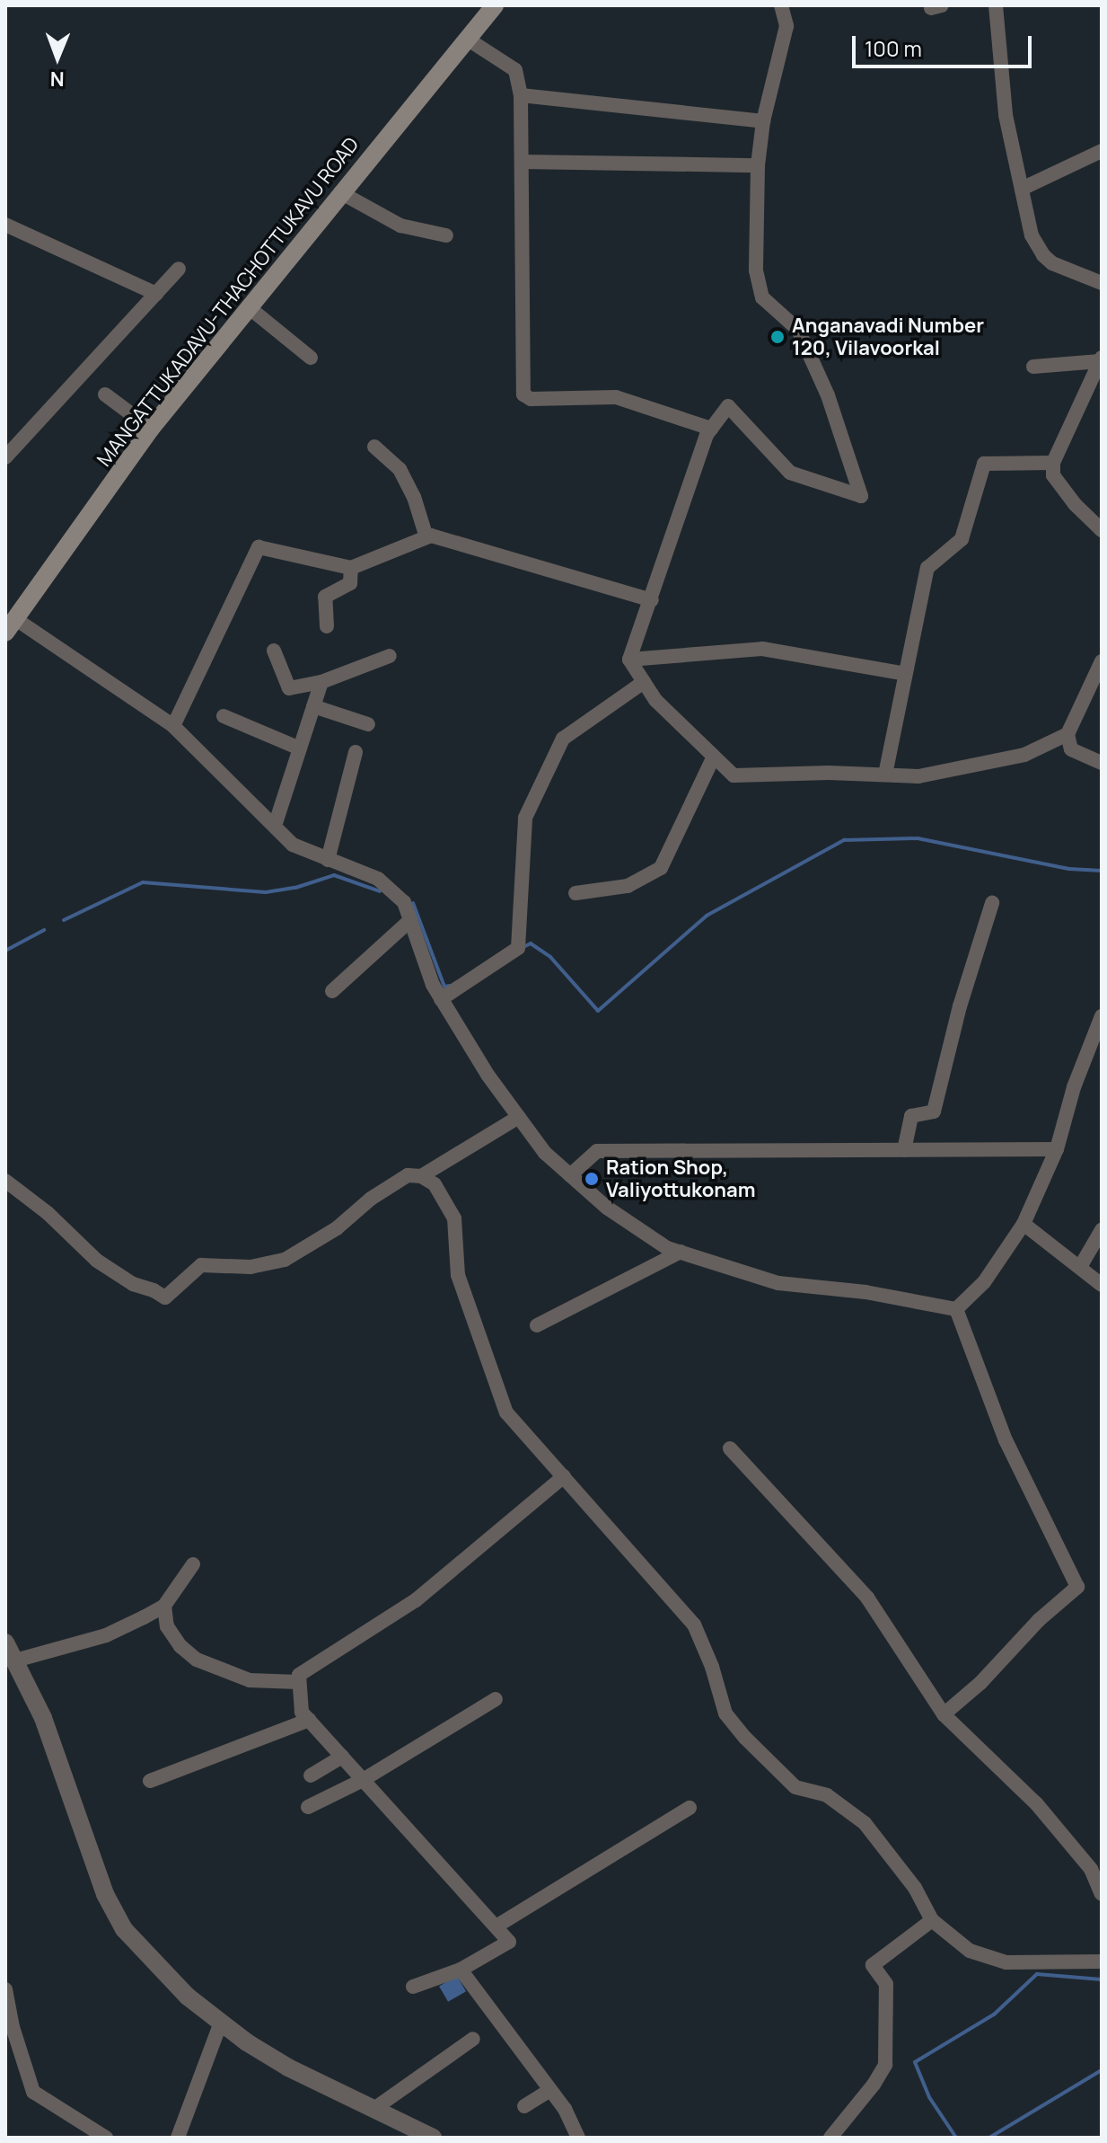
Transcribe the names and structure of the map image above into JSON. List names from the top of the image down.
{
  "streets": {
    "main road": ["MANGATTUKADAVU-THACHOTTUKAVU ROAD"]
  },
  "places": ["Anganavadi Number 120, Vilavoorkal", "Ration Shop, Valiyottukonam"],
  "scale_bar": "100 m",
  "north": "bottom"
}
